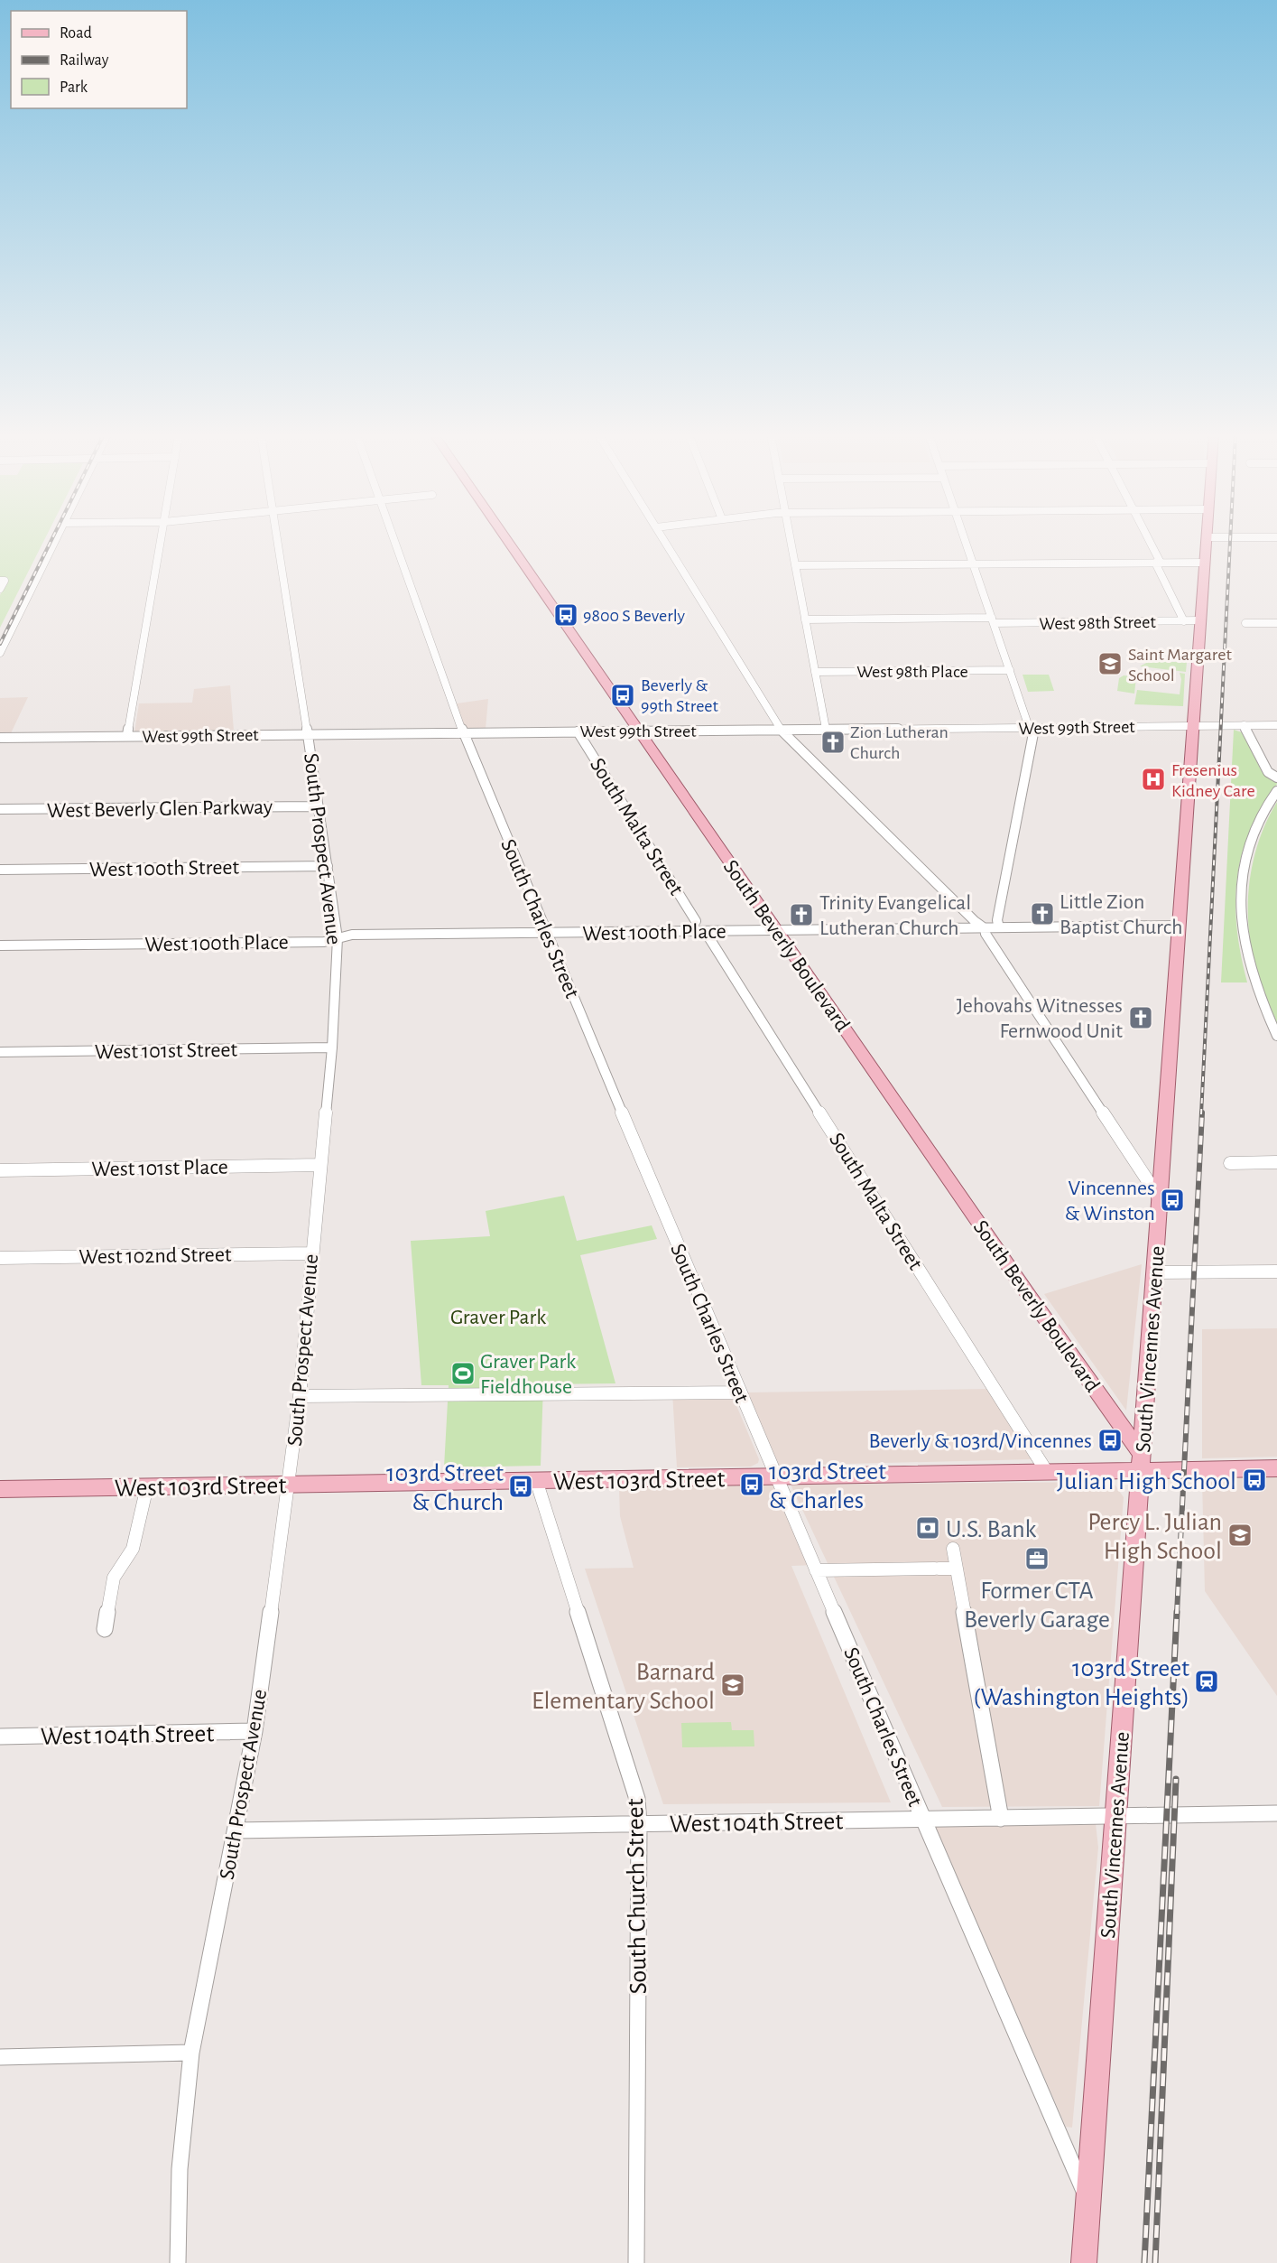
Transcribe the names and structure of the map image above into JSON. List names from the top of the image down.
{
  "streets": {
    "main road": ["South Beverly Boulevard", "South Vincennes Avenue", "West 103rd Street"],
    "street": [
      "West 98th Street",
      "West 98th Place",
      "West 99th Street",
      "West Beverly Glen Parkway",
      "South Malta Street",
      "South Prospect Avenue",
      "West 100th Street",
      "South Charles Street",
      "West 100th Place",
      "West 101st Street",
      "West 101st Place",
      "West 102nd Street",
      "West 104th Street",
      "South Church Street"
    ]
  },
  "crossings": [
    ["West 98th Street", "South Vincennes Avenue"],
    ["West 99th Street", "South Malta Street"],
    ["West 99th Street", "South Prospect Avenue"],
    ["West 99th Street", "South Charles Street"],
    ["West 99th Street", "South Beverly Boulevard"],
    ["West 99th Street", "South Vincennes Avenue"],
    ["West Beverly Glen Parkway", "South Prospect Avenue"],
    ["South Malta Street", "West 100th Place"],
    ["South Malta Street", "West 103rd Street"],
    ["South Prospect Avenue", "West 100th Street"],
    ["South Prospect Avenue", "West 100th Place"],
    ["South Prospect Avenue", "West 101st Street"],
    ["South Prospect Avenue", "West 101st Place"],
    ["South Prospect Avenue", "West 102nd Street"],
    ["South Prospect Avenue", "West 103rd Street"],
    ["South Prospect Avenue", "West 104th Street"],
    ["South Charles Street", "West 100th Place"],
    ["South Charles Street", "South Vincennes Avenue"],
    ["South Charles Street", "West 103rd Street"],
    ["South Charles Street", "West 104th Street"],
    ["West 100th Place", "South Beverly Boulevard"],
    ["West 100th Place", "South Vincennes Avenue"],
    ["South Beverly Boulevard", "South Vincennes Avenue"],
    ["South Beverly Boulevard", "West 103rd Street"],
    ["South Vincennes Avenue", "West 103rd Street"],
    ["South Vincennes Avenue", "West 104th Street"],
    ["West 103rd Street", "South Church Street"],
    ["West 104th Street", "South Church Street"]
  ],
  "parks": ["Graver Park"],
  "places": {
    "bus stop": [
      "9800 S Beverly",
      "Beverly & 99th Street",
      "Vincennes & Winston",
      "Beverly & 103rd/Vincennes",
      "Julian High School",
      "103rd Street & Charles",
      "103rd Street & Church"
    ],
    "school or university": ["Saint Margaret School", "Percy L. Julian High School", "Barnard Elementary School"],
    "church": [
      "Zion Lutheran Church",
      "Little Zion Baptist Church",
      "Trinity Evangelical Lutheran Church",
      "Jehovahs Witnesses Fernwood Unit"
    ],
    "hospital": ["Fresenius Kidney Care"],
    "sports": ["Graver Park Fieldhouse"],
    "bank": ["U.S. Bank"],
    "office": ["Former CTA Beverly Garage"],
    "station": ["103rd Street (Washington Heights)"]
  },
  "legend": ["Road", "Railway", "Park"]
}
